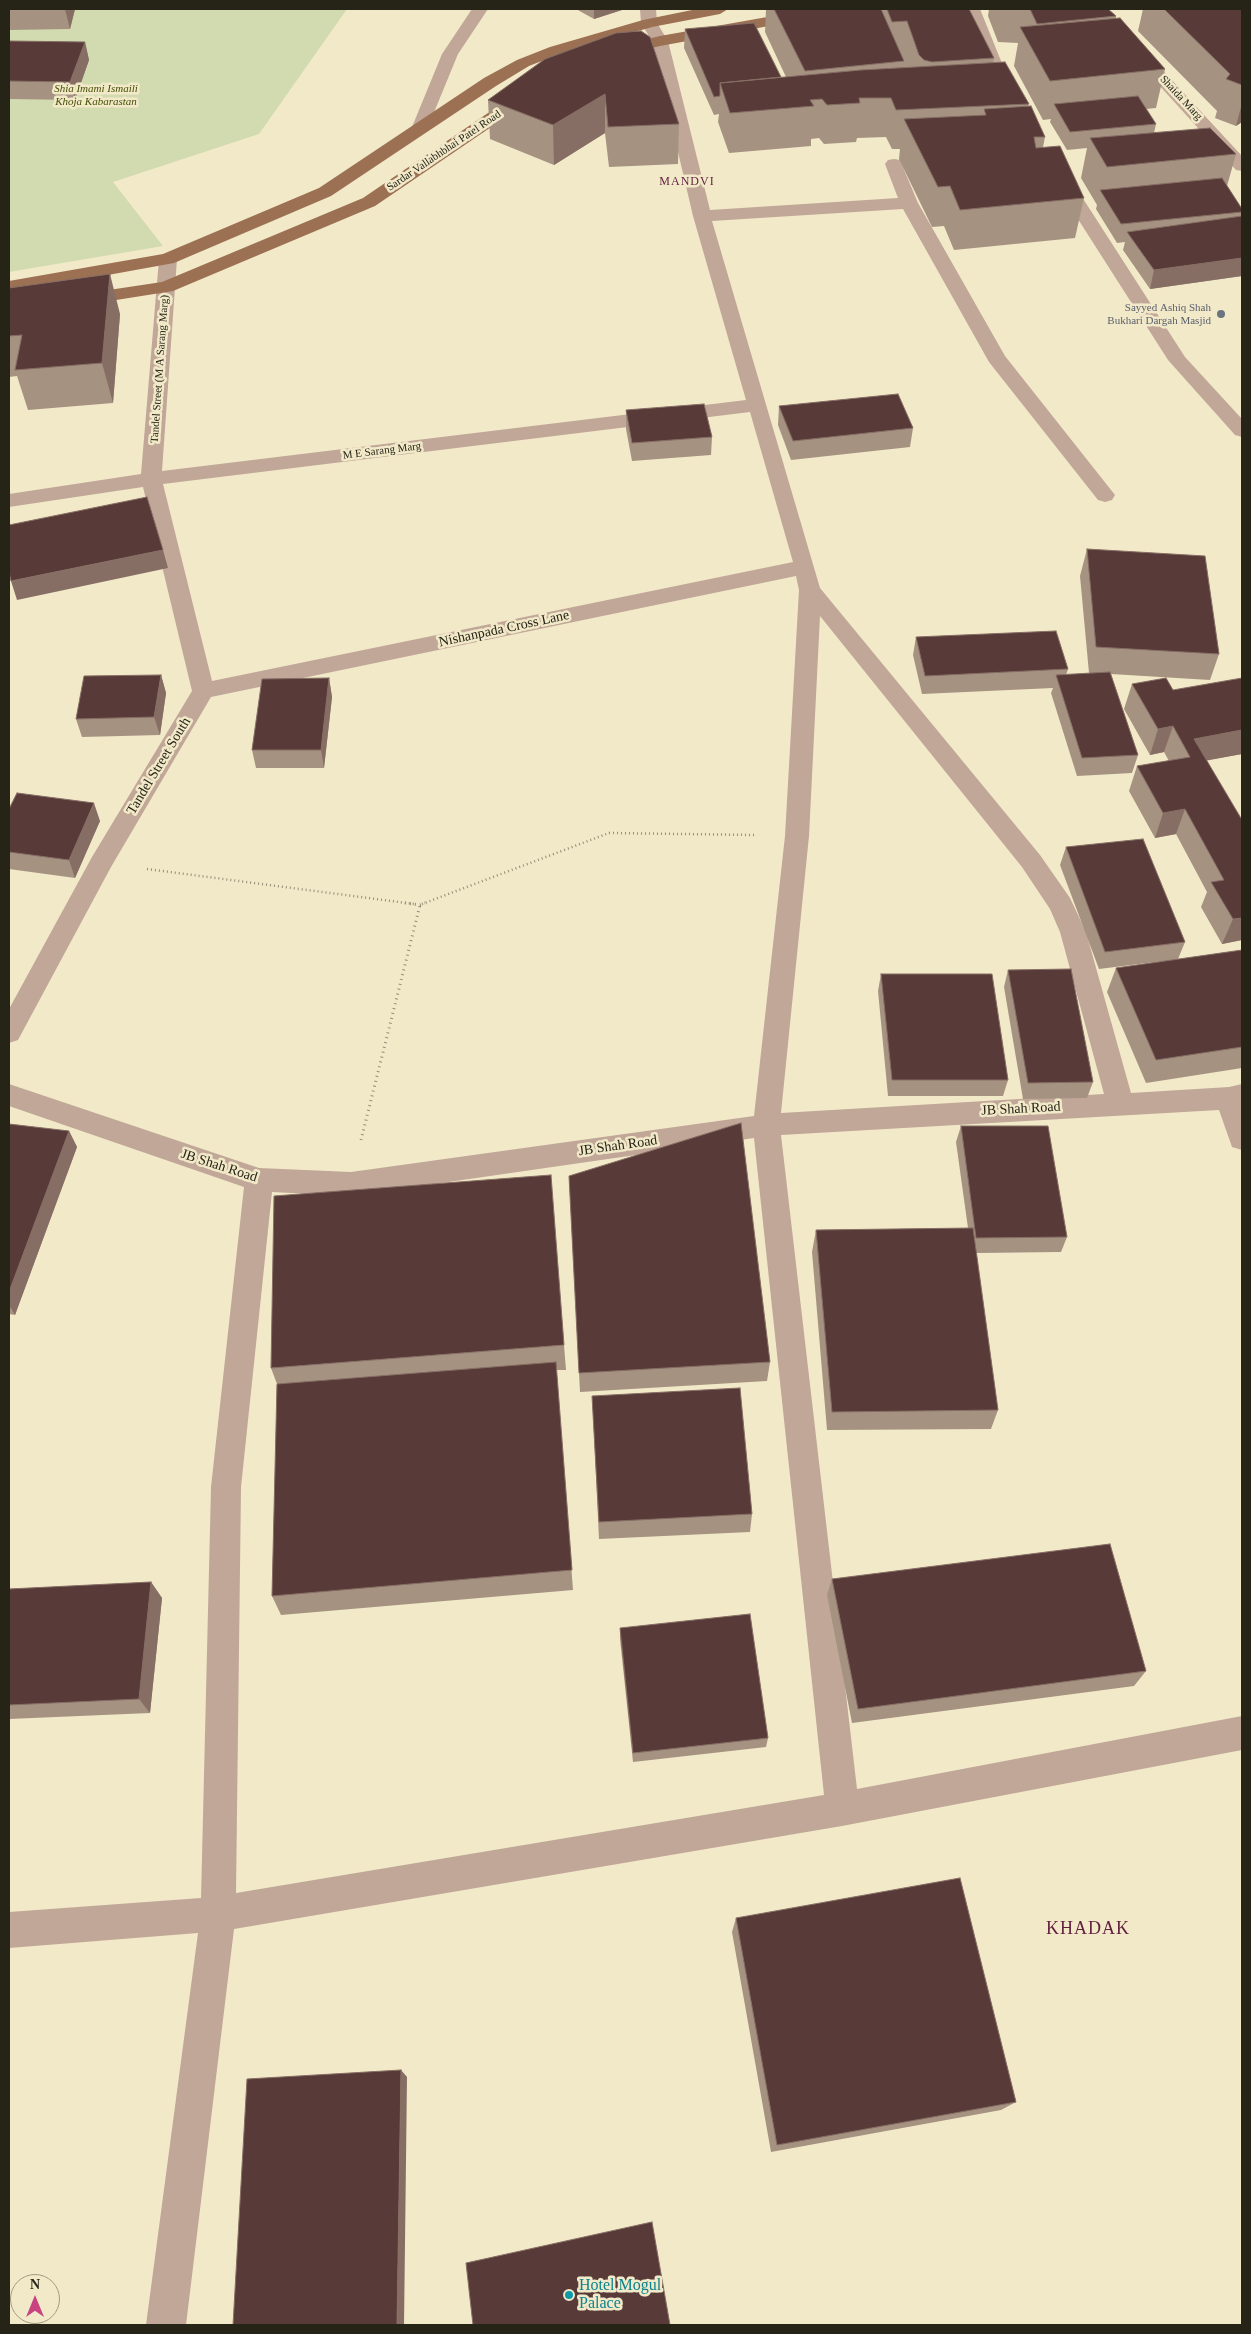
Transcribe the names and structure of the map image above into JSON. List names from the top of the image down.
{
  "streets": {
    "main road": ["Sardar Vallabhbhai Patel Road"],
    "street": [
      "Shaida Marg",
      "Tandel Street (M A Sarang Marg)",
      "M E Sarang Marg",
      "Nishanpada Cross Lane",
      "Tandel Street South",
      "JB Shah Road"
    ]
  },
  "crossings": [
    ["Sardar Vallabhbhai Patel Road", "Tandel Street (M A Sarang Marg)"],
    ["Tandel Street (M A Sarang Marg)", "M E Sarang Marg"],
    ["Nishanpada Cross Lane", "Tandel Street South"]
  ],
  "districts": ["MANDVI", "KHADAK"],
  "parks": ["Shia Imami Ismaili Khoja Kabarastan"],
  "places": ["Sayyed Ashiq Shah Bukhari Dargah Masjid", "Hotel Mogul Palace"],
  "north": "top"
}
